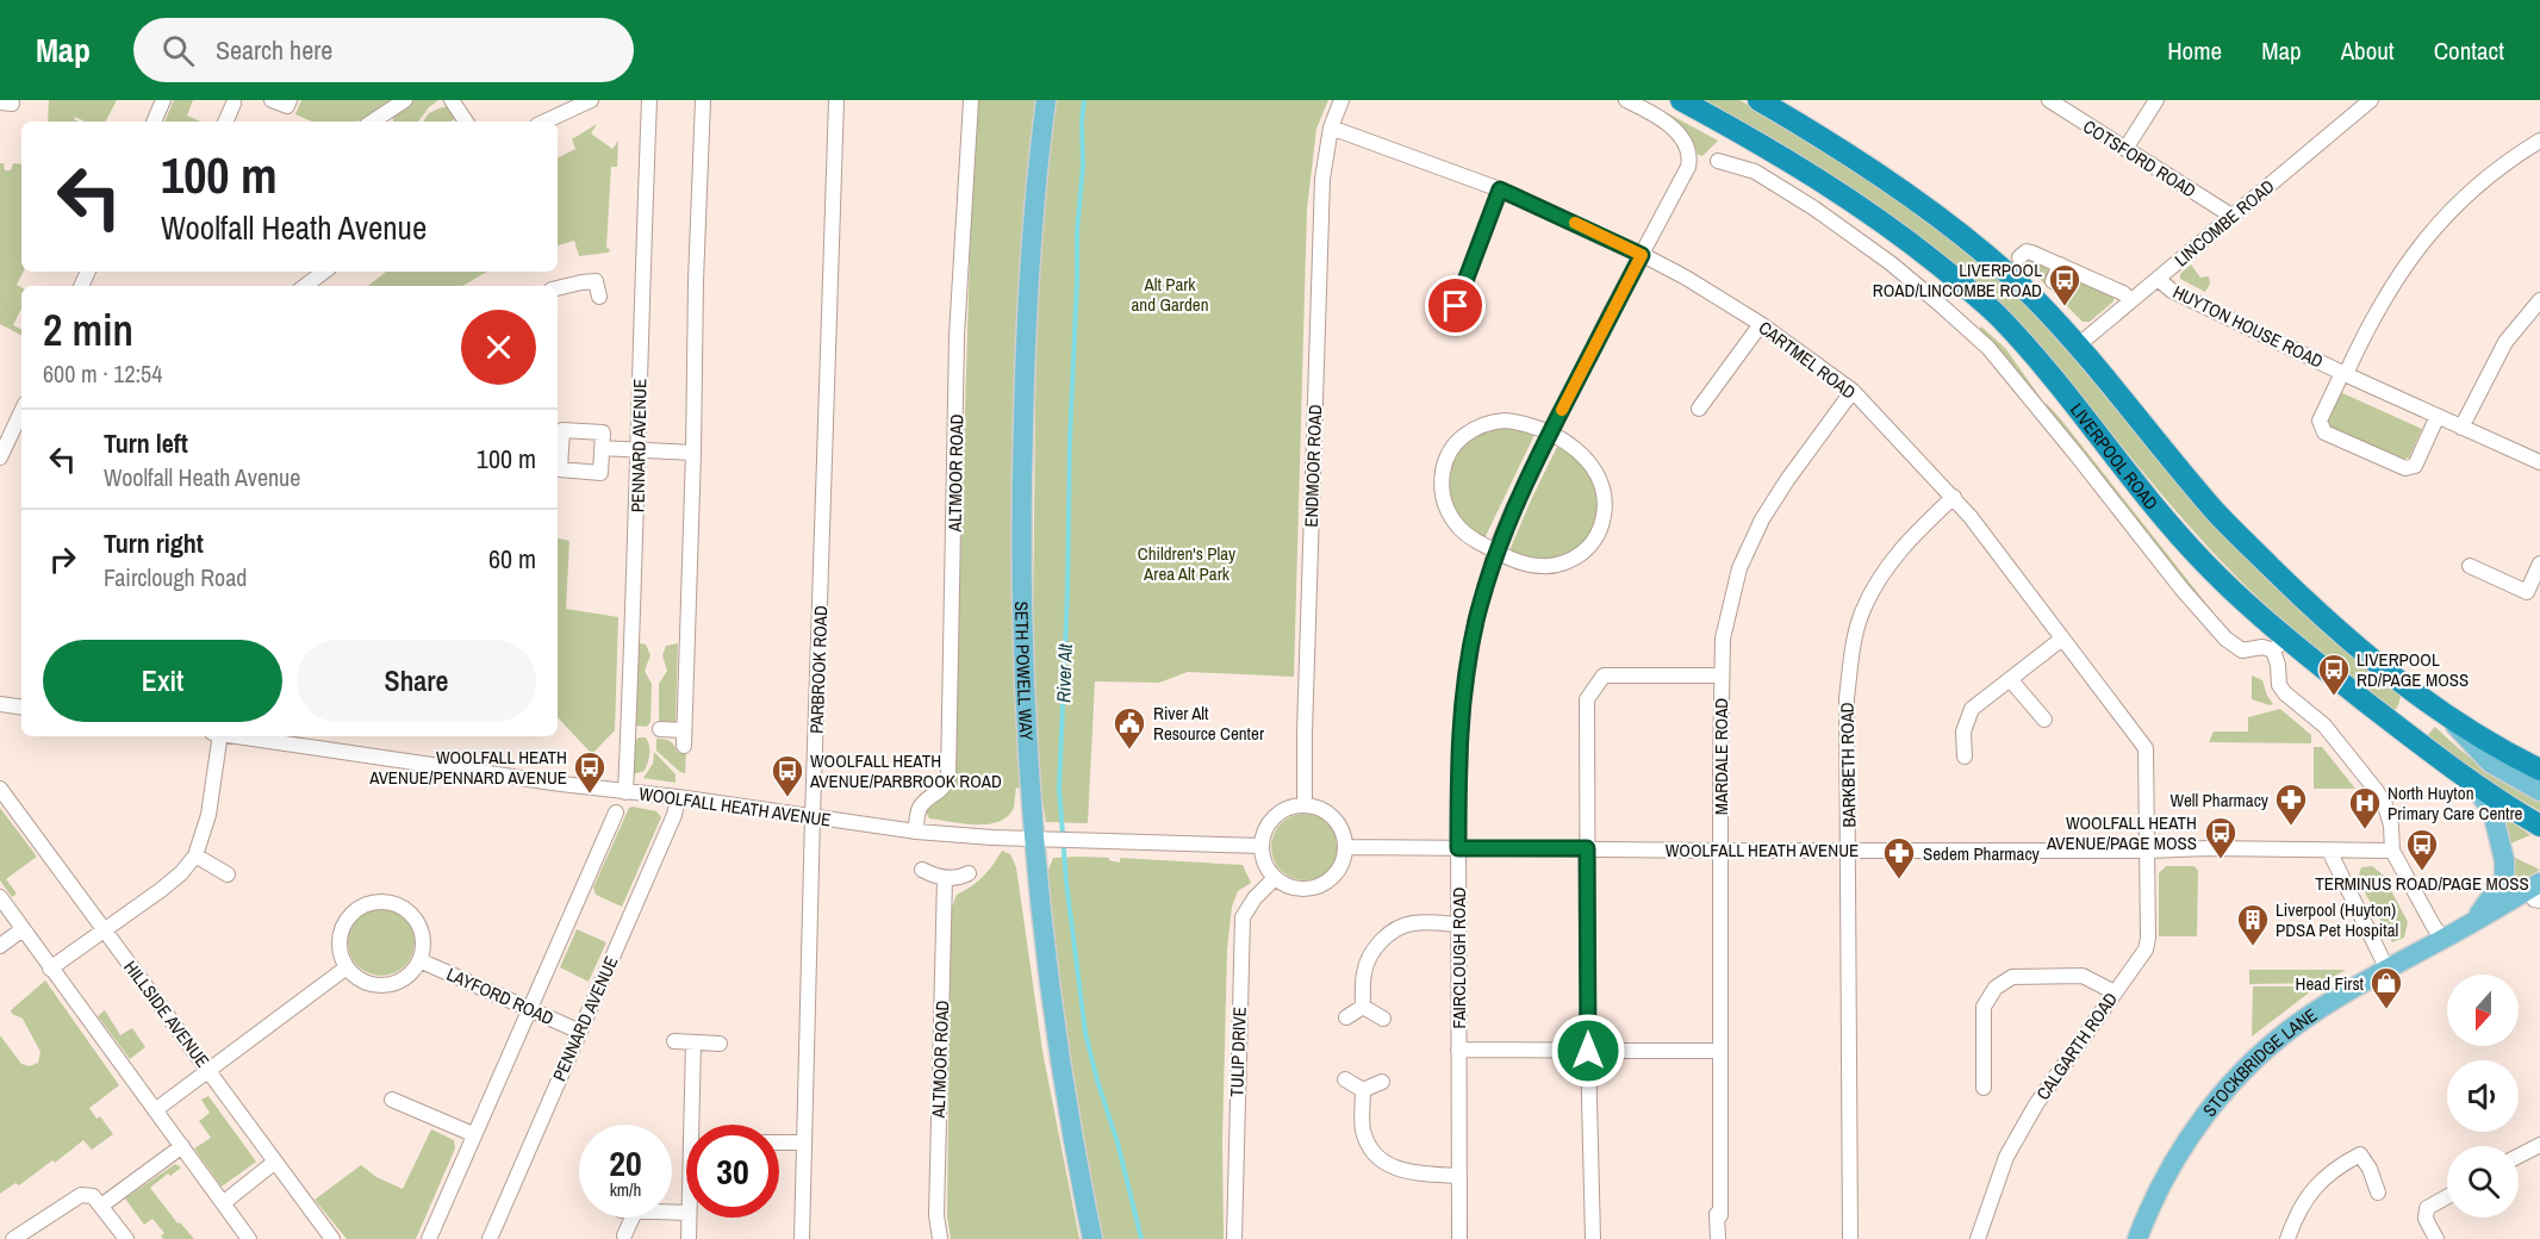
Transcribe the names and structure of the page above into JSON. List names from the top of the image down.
{
  "streets": {
    "highway": ["LIVERPOOL ROAD"],
    "main road": ["SETH POWELL WAY", "STOCKBRIDGE LANE"],
    "street": [
      "COTSFORD ROAD",
      "LINCOMBE ROAD",
      "HUYTON HOUSE ROAD",
      "CARTMEL ROAD",
      "PENNARD AVENUE",
      "ENDMOOR ROAD",
      "ALTMOOR ROAD",
      "PARBROOK ROAD",
      "MARDALE ROAD",
      "BARKBETH ROAD",
      "WOOLFALL HEATH AVENUE",
      "FAIRCLOUGH ROAD",
      "LAYFORD ROAD",
      "HILLSIDE AVENUE",
      "CALGARTH ROAD",
      "TULIP DRIVE"
    ]
  },
  "crossings": [
    ["COTSFORD ROAD", "LINCOMBE ROAD"],
    ["LINCOMBE ROAD", "HUYTON HOUSE ROAD"],
    ["CARTMEL ROAD", "ENDMOOR ROAD"],
    ["CARTMEL ROAD", "MARDALE ROAD"],
    ["CARTMEL ROAD", "BARKBETH ROAD"],
    ["CARTMEL ROAD", "WOOLFALL HEATH AVENUE"],
    ["CARTMEL ROAD", "FAIRCLOUGH ROAD"],
    ["CARTMEL ROAD", "CALGARTH ROAD"],
    ["PENNARD AVENUE", "WOOLFALL HEATH AVENUE"],
    ["PENNARD AVENUE", "LAYFORD ROAD"],
    ["ENDMOOR ROAD", "WOOLFALL HEATH AVENUE"],
    ["ENDMOOR ROAD", "TULIP DRIVE"],
    ["ALTMOOR ROAD", "WOOLFALL HEATH AVENUE"],
    ["PARBROOK ROAD", "WOOLFALL HEATH AVENUE"],
    ["SETH POWELL WAY", "WOOLFALL HEATH AVENUE"],
    ["MARDALE ROAD", "WOOLFALL HEATH AVENUE"],
    ["BARKBETH ROAD", "WOOLFALL HEATH AVENUE"],
    ["WOOLFALL HEATH AVENUE", "FAIRCLOUGH ROAD"],
    ["WOOLFALL HEATH AVENUE", "CALGARTH ROAD"],
    ["WOOLFALL HEATH AVENUE", "TULIP DRIVE"]
  ],
  "water": ["River Alt"],
  "parks": ["Alt Park and Garden", "Children's Play Area Alt Park"],
  "places": {
    "bus stop": [
      "LIVERPOOL ROAD/LINCOMBE ROAD",
      "LIVERPOOL RD/PAGE MOSS",
      "WOOLFALL HEATH AVENUE/PENNARD AVENUE",
      "WOOLFALL HEATH AVENUE/PARBROOK ROAD",
      "WOOLFALL HEATH AVENUE/PAGE MOSS",
      "TERMINUS ROAD/PAGE MOSS"
    ],
    "public building": ["River Alt Resource Center"],
    "pharmacy": ["Well Pharmacy", "Sedem Pharmacy"],
    "hospital": ["North Huyton Primary Care Centre"],
    "building": ["Liverpool (Huyton) PDSA Pet Hospital"],
    "shop": ["Head First"]
  },
  "north": "bottom",
  "page": {
    "header": "Map",
    "search": "Search here",
    "nav": [
      "Home",
      "Map",
      "About",
      "Contact"
    ],
    "turn": ["100 m", "Woolfall Heath Avenue"],
    "heading": ["2 min", "600 m · 12:54"],
    "list": [
      {
        "name": "Turn left",
        "note": "Woolfall Heath Avenue",
        "value": "100 m"
      },
      {
        "name": "Turn right",
        "note": "Fairclough Road",
        "value": "60 m"
      }
    ],
    "buttons": ["Exit", "Share"],
    "speed": "20 km/h",
    "limit": "30"
  }
}
